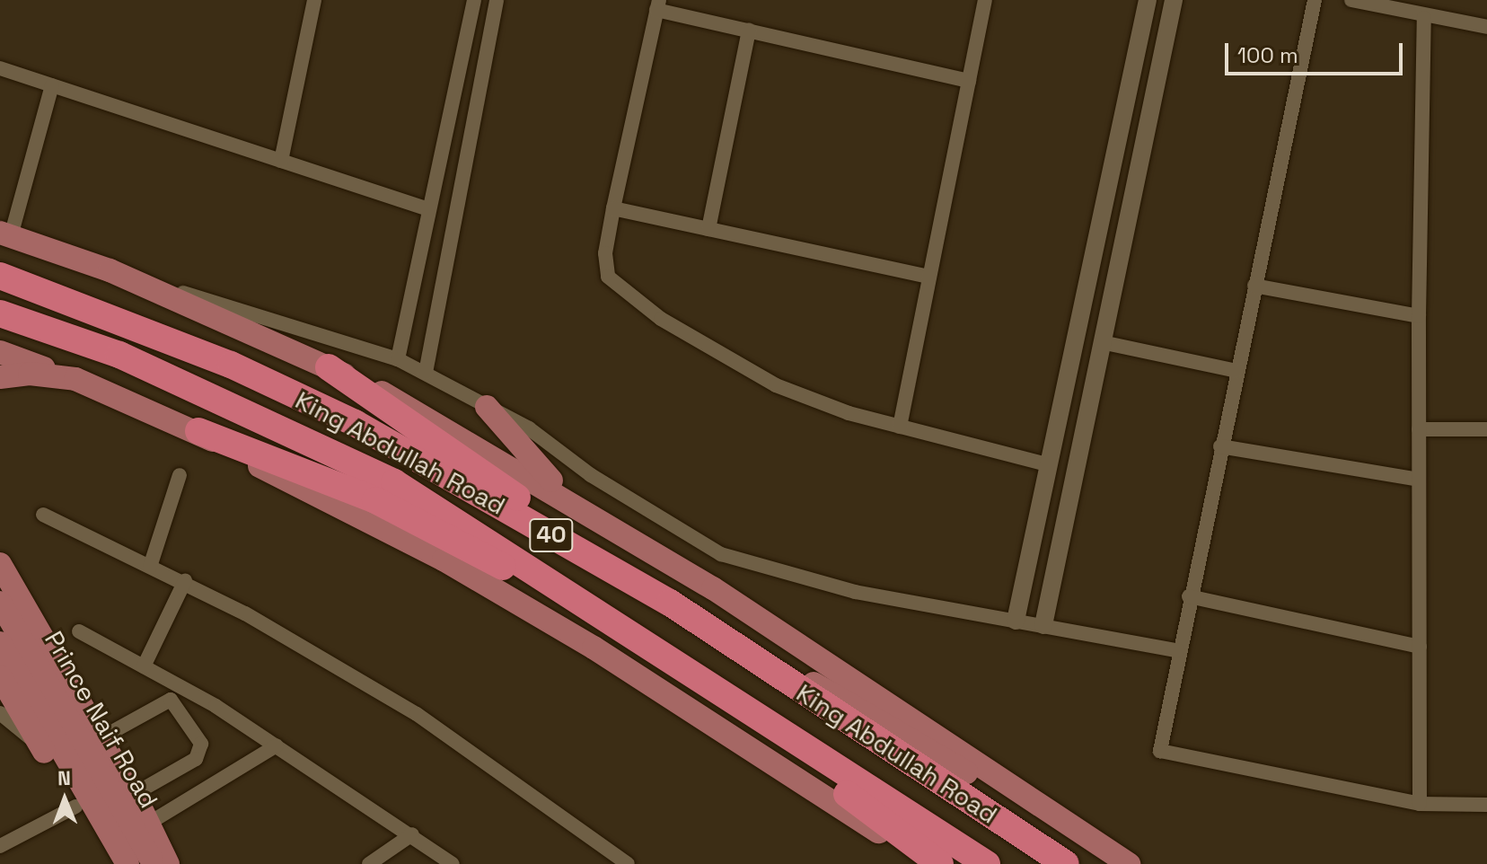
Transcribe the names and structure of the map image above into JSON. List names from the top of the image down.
{
  "streets": {
    "highway": ["King Abdullah Road", "40"],
    "main road": ["Prince Naif Road"]
  },
  "scale_bar": "100 m",
  "north": "top"
}
